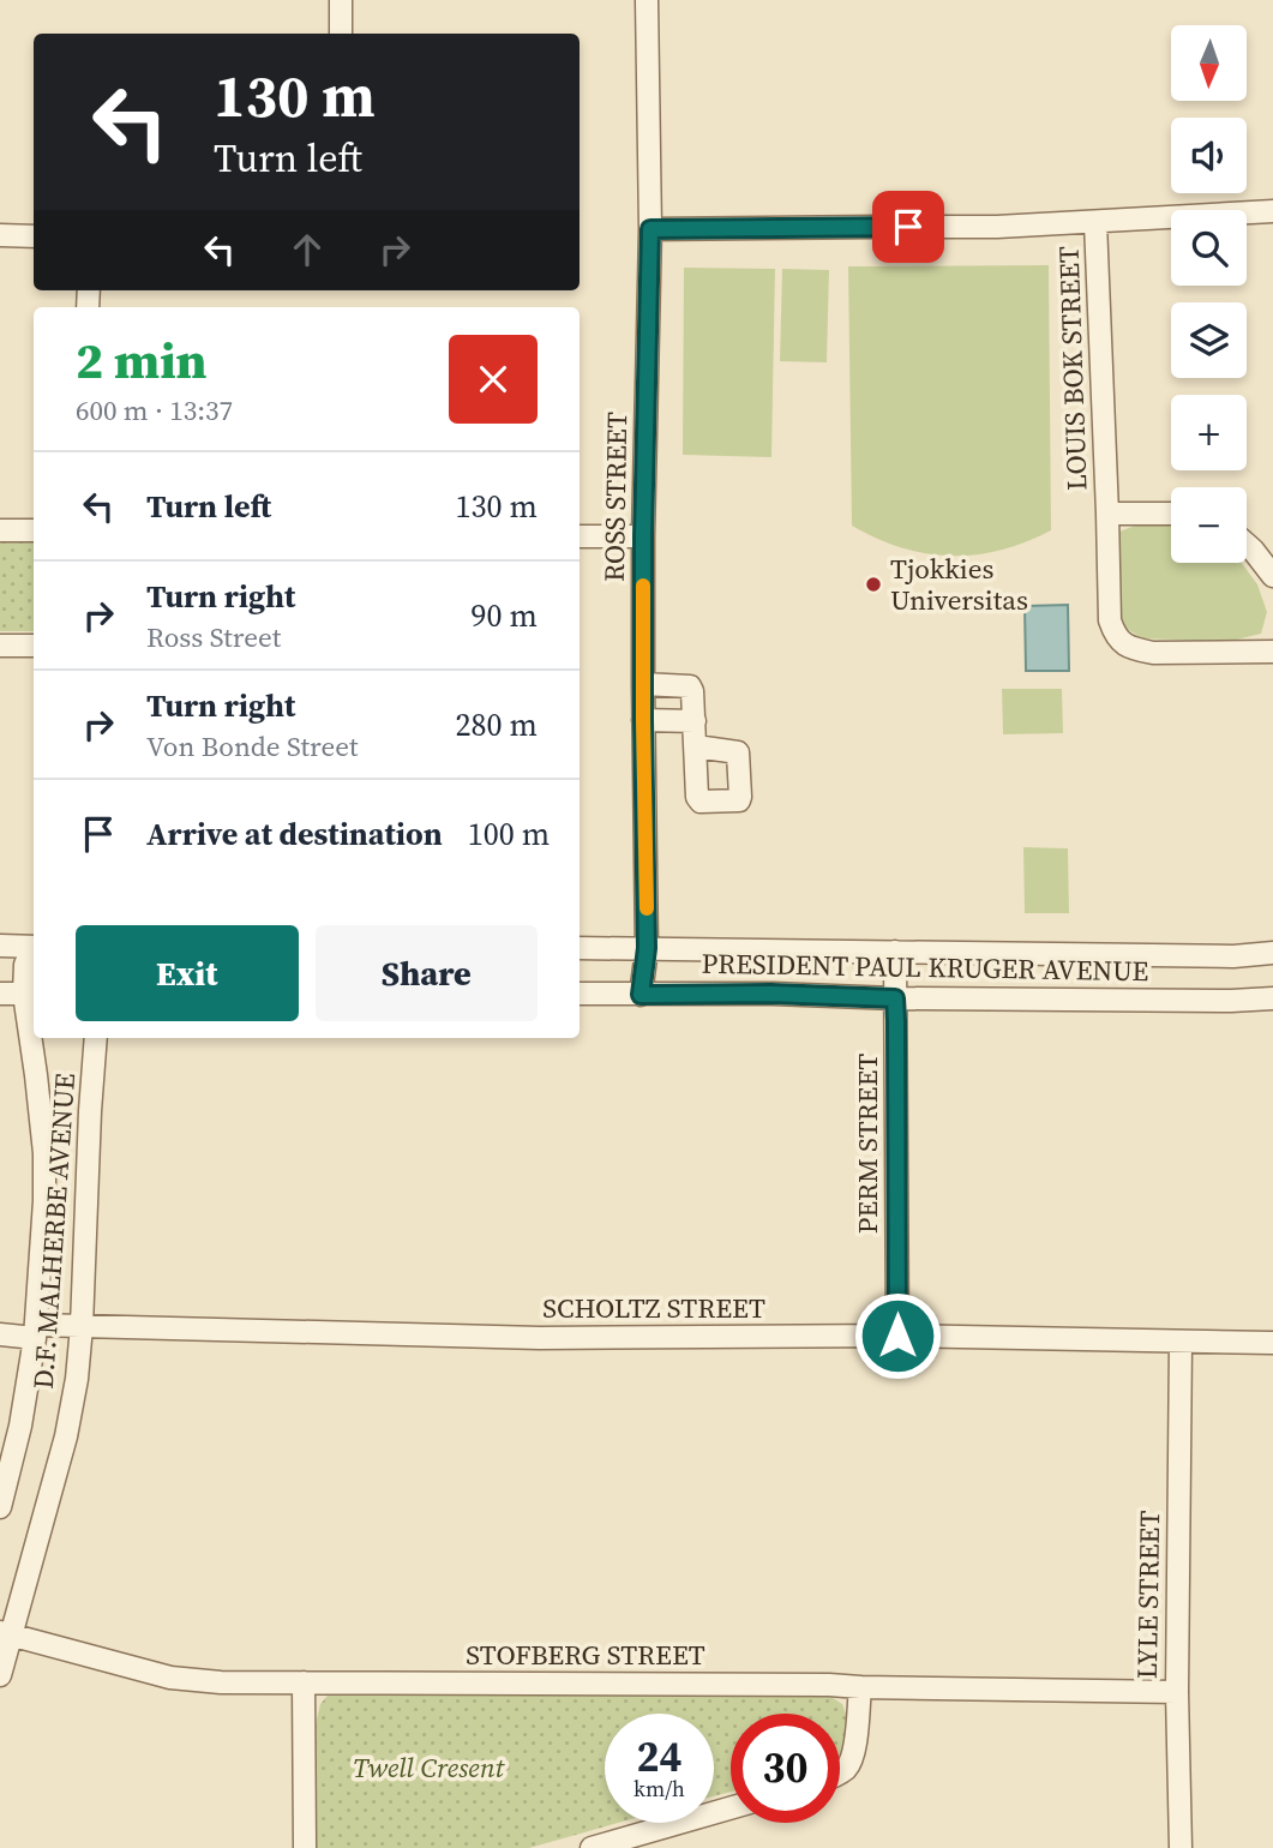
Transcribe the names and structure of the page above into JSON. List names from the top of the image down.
{
  "streets": {
    "street": [
      "LOUIS BOK STREET",
      "ROSS STREET",
      "PRESIDENT PAUL KRUGER AVENUE",
      "PERM STREET",
      "D.F. MALHERBE AVENUE",
      "SCHOLTZ STREET",
      "LYLE STREET",
      "STOFBERG STREET"
    ]
  },
  "crossings": [
    ["ROSS STREET", "PRESIDENT PAUL KRUGER AVENUE"],
    ["PRESIDENT PAUL KRUGER AVENUE", "PERM STREET"],
    ["PERM STREET", "SCHOLTZ STREET"],
    ["D.F. MALHERBE AVENUE", "SCHOLTZ STREET"],
    ["D.F. MALHERBE AVENUE", "STOFBERG STREET"],
    ["SCHOLTZ STREET", "LYLE STREET"],
    ["LYLE STREET", "STOFBERG STREET"]
  ],
  "parks": ["Twell Cresent"],
  "places": ["Tjokkies Universitas"],
  "north": "bottom",
  "page": {
    "map_buttons": ["+", "−"],
    "turn": ["130 m", "Turn left"],
    "heading": ["2 min", "600 m · 13:37"],
    "list": [
      {
        "name": "Turn left",
        "value": "130 m"
      },
      {
        "name": "Turn right",
        "note": "Ross Street",
        "value": "90 m"
      },
      {
        "name": "Turn right",
        "note": "Von Bonde Street",
        "value": "280 m"
      },
      {
        "name": "Arrive at destination",
        "value": "100 m"
      }
    ],
    "buttons": ["Exit", "Share"],
    "speed": "24 km/h",
    "limit": "30"
  }
}
